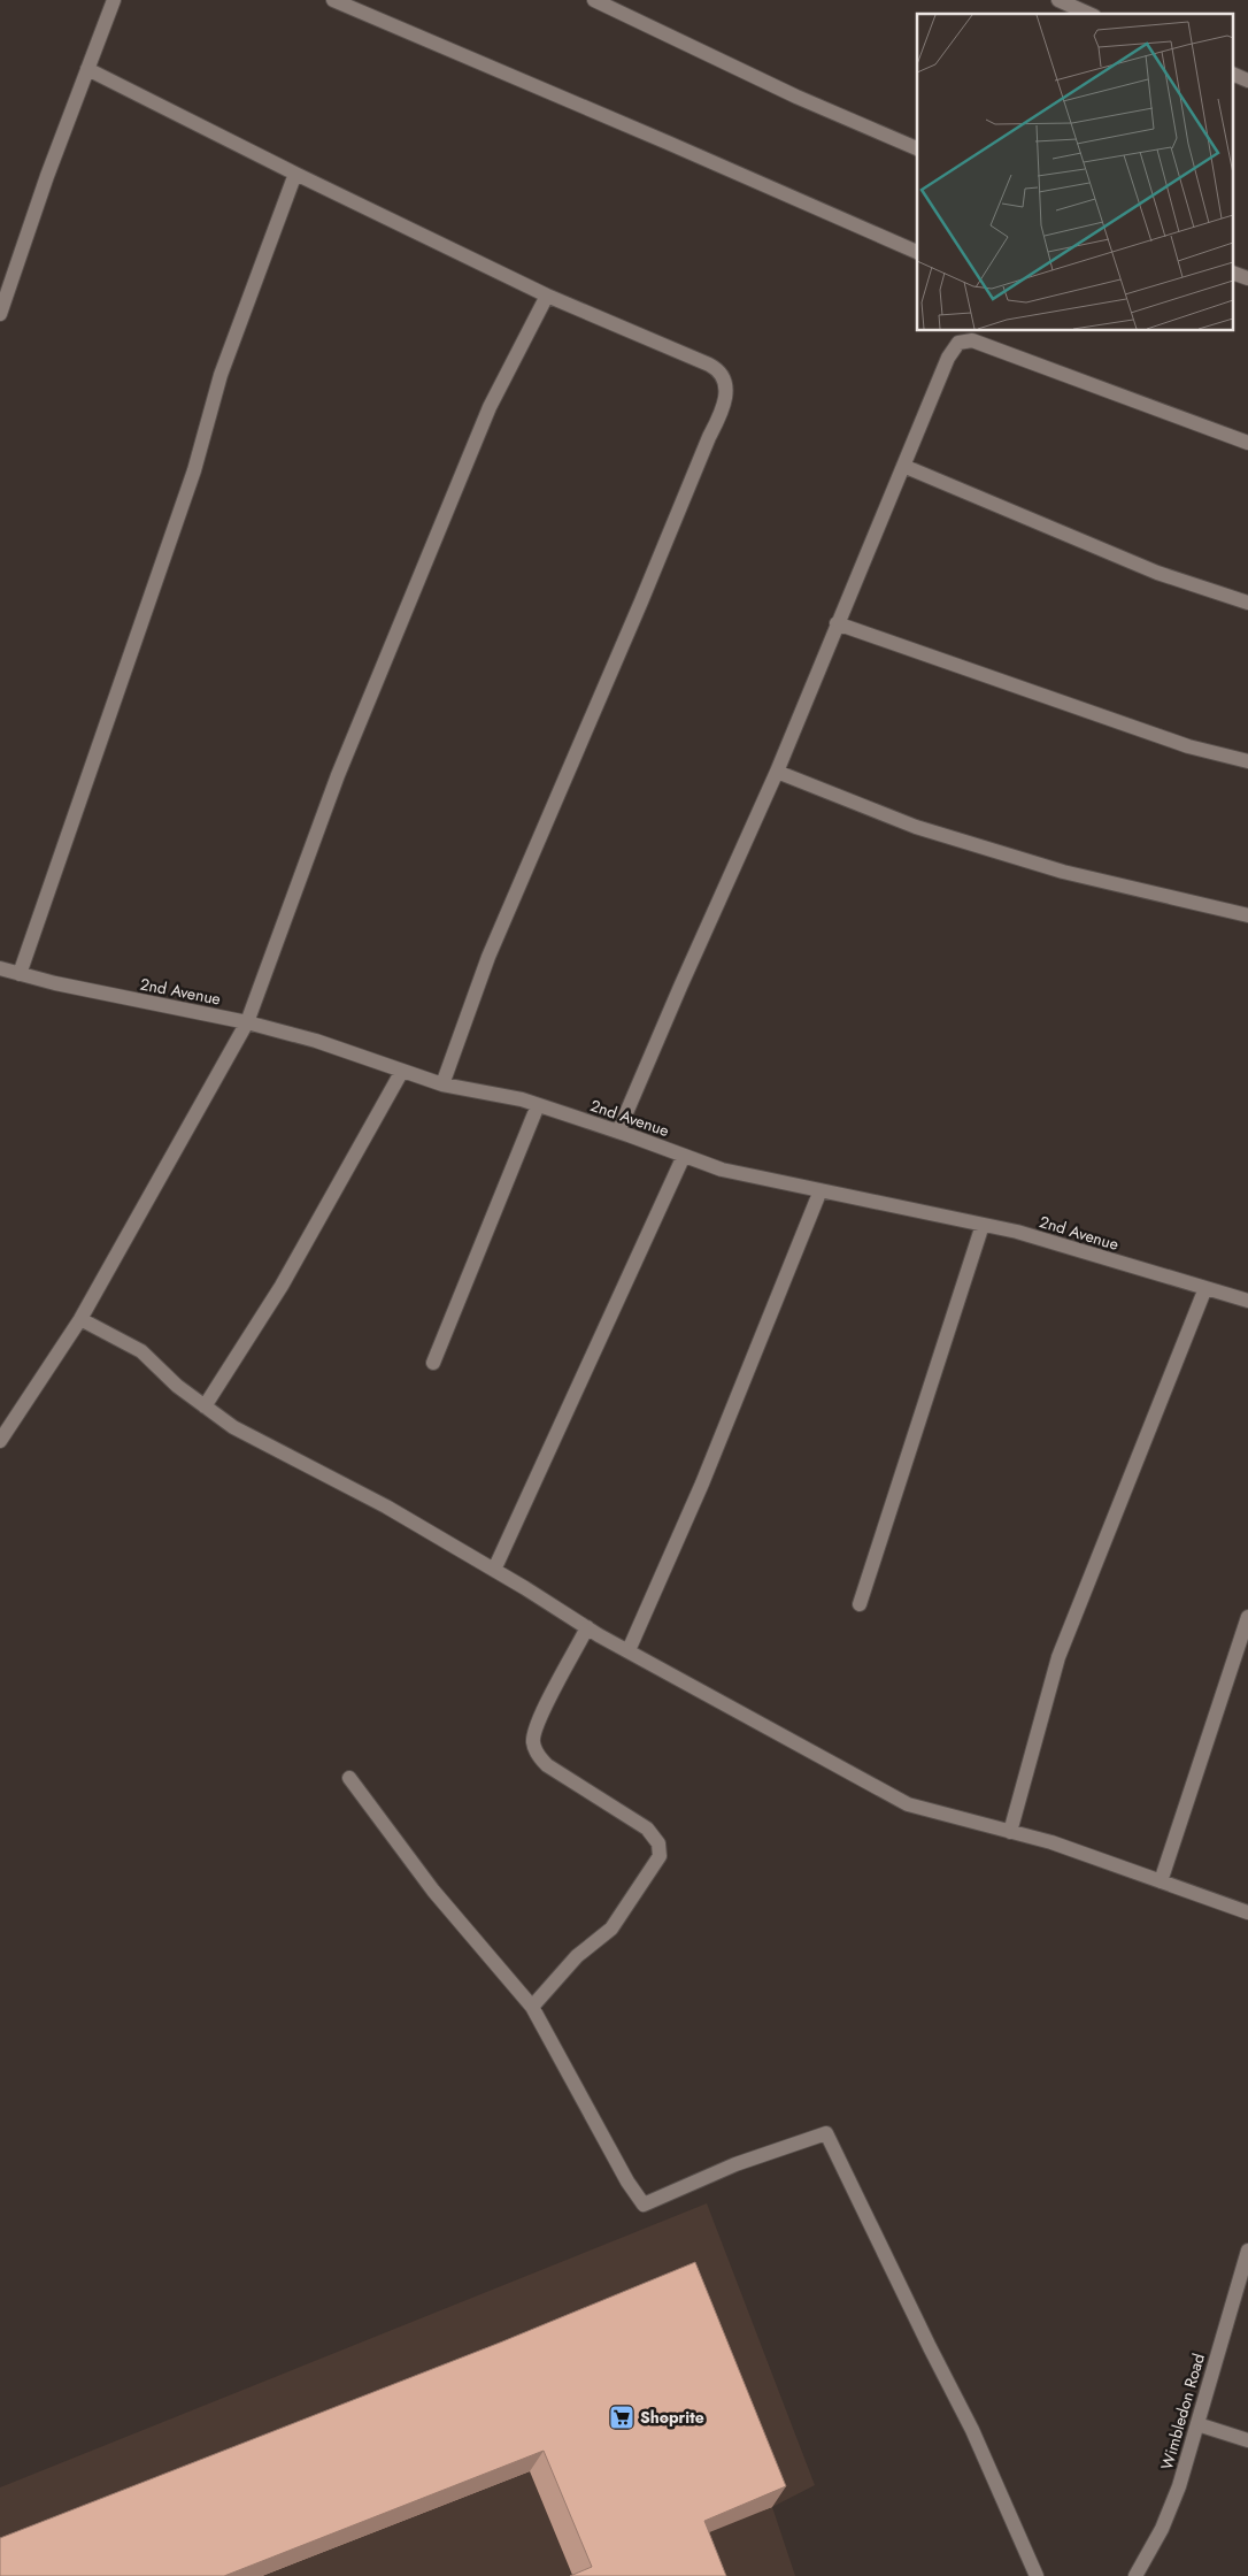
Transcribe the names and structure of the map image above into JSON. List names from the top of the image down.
{
  "streets": {
    "street": ["2nd Avenue", "Wimbledon Road"]
  },
  "places": {
    "supermarket": ["Shoprite"]
  }
}
